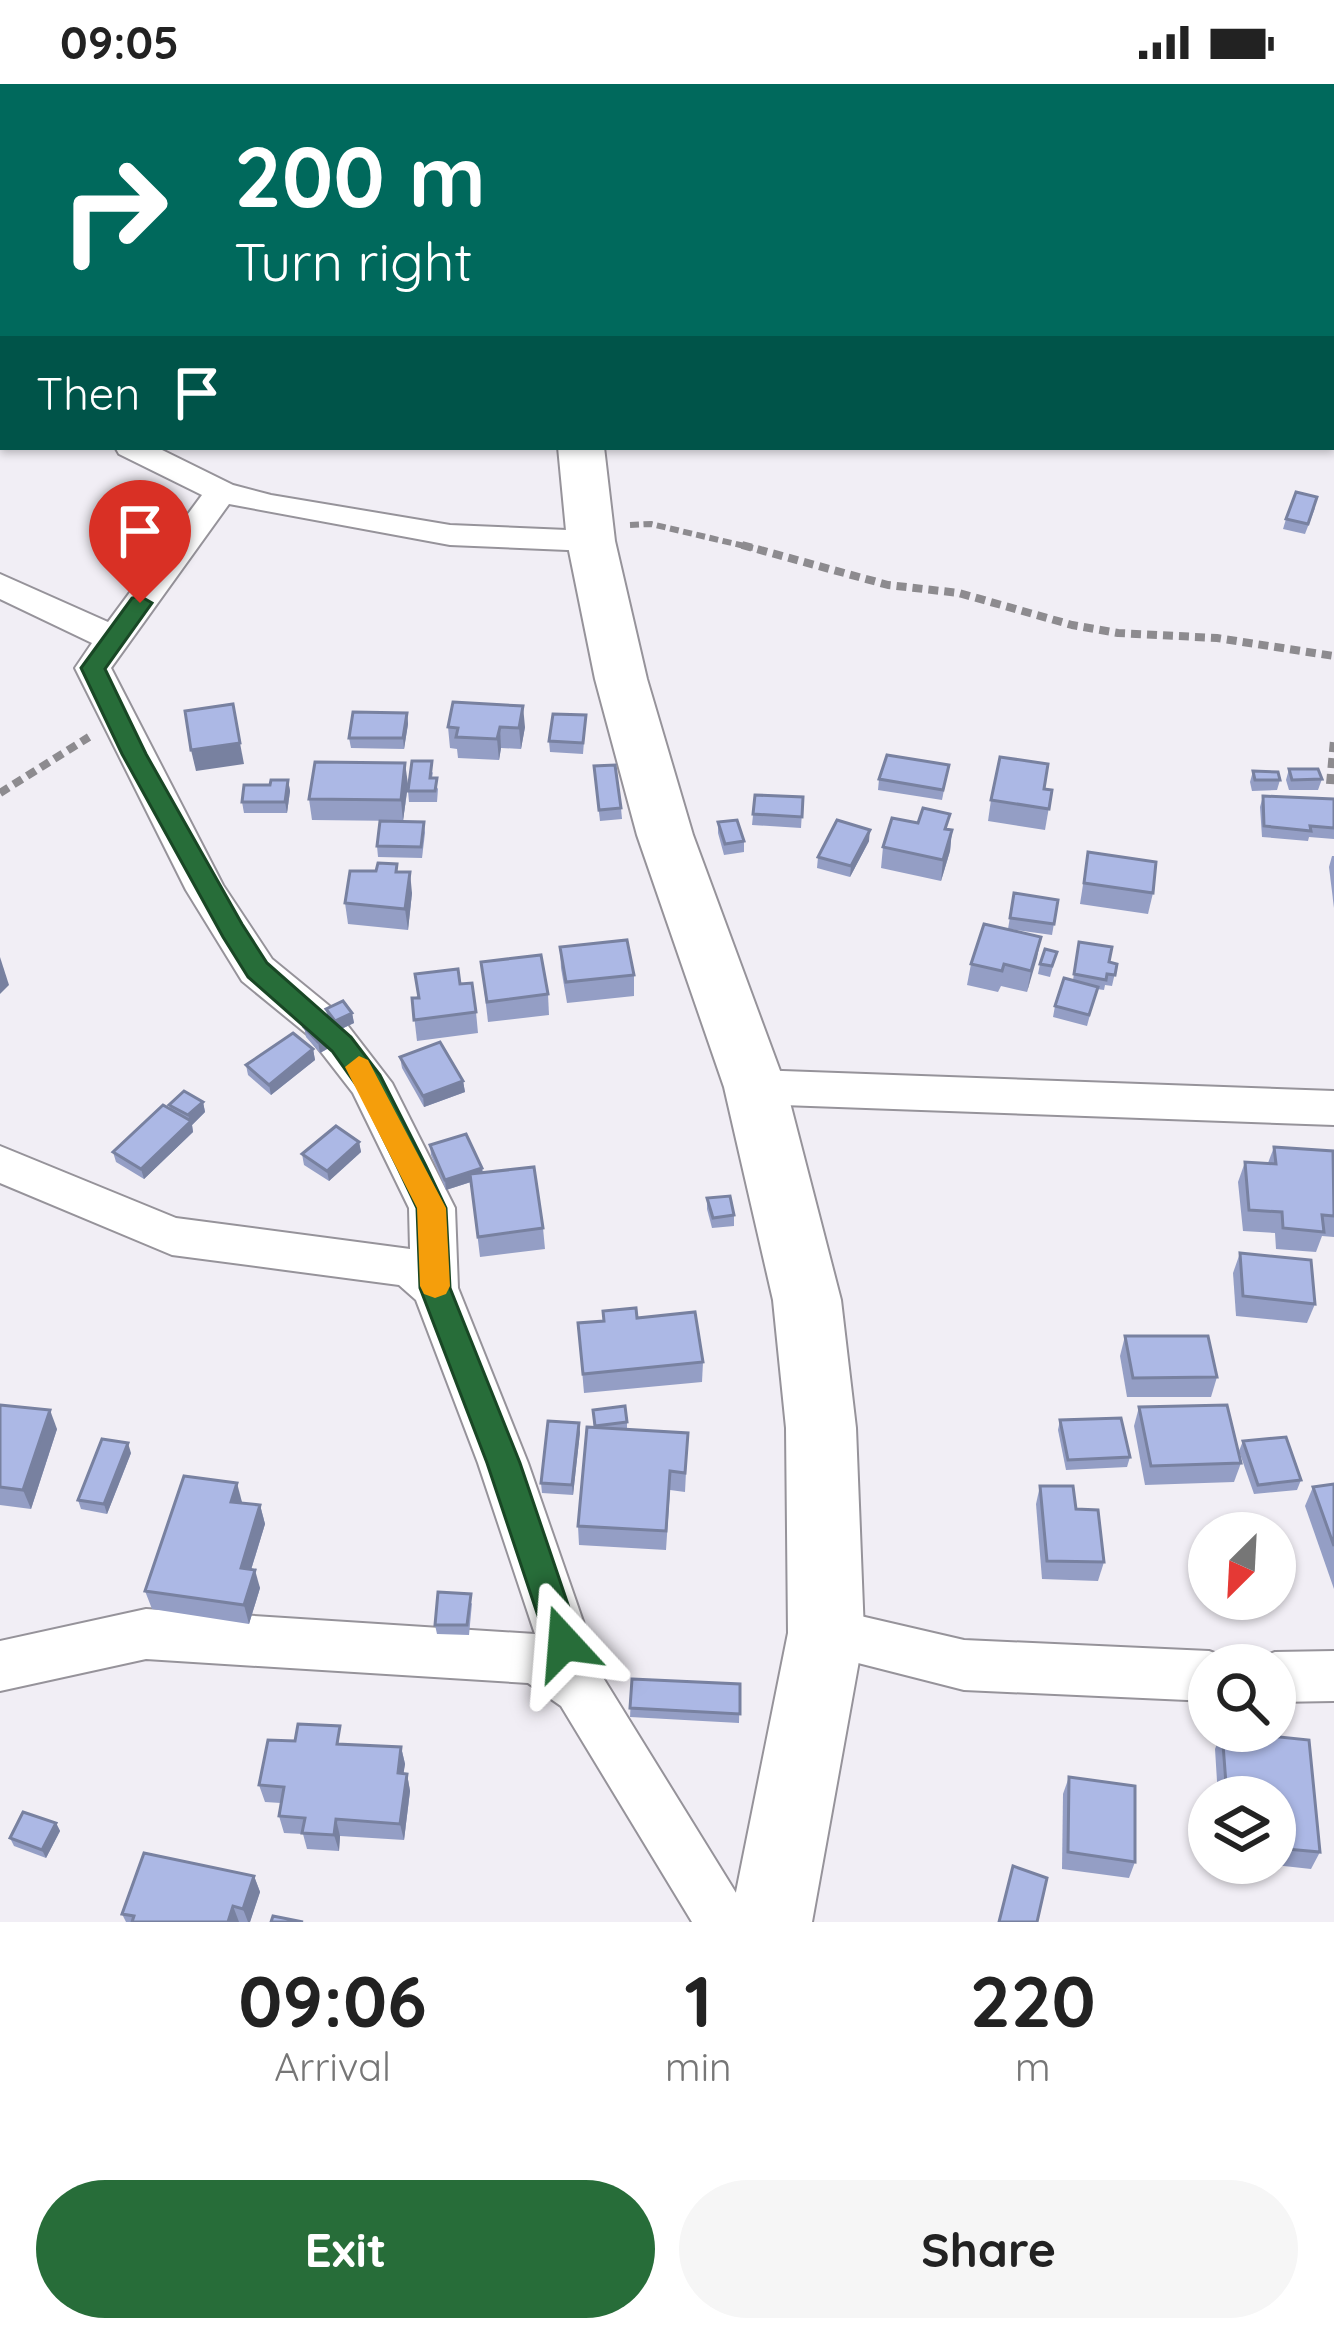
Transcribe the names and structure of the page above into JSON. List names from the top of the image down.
{
  "north": "bottom left",
  "page": {
    "status": "09:05",
    "turn": ["200 m", "Turn right"],
    "then": "Then",
    "eta": [
      "09:06",
      "Arrival",
      "1",
      "min",
      "220",
      "m"
    ],
    "buttons": ["Exit", "Share"]
  }
}
